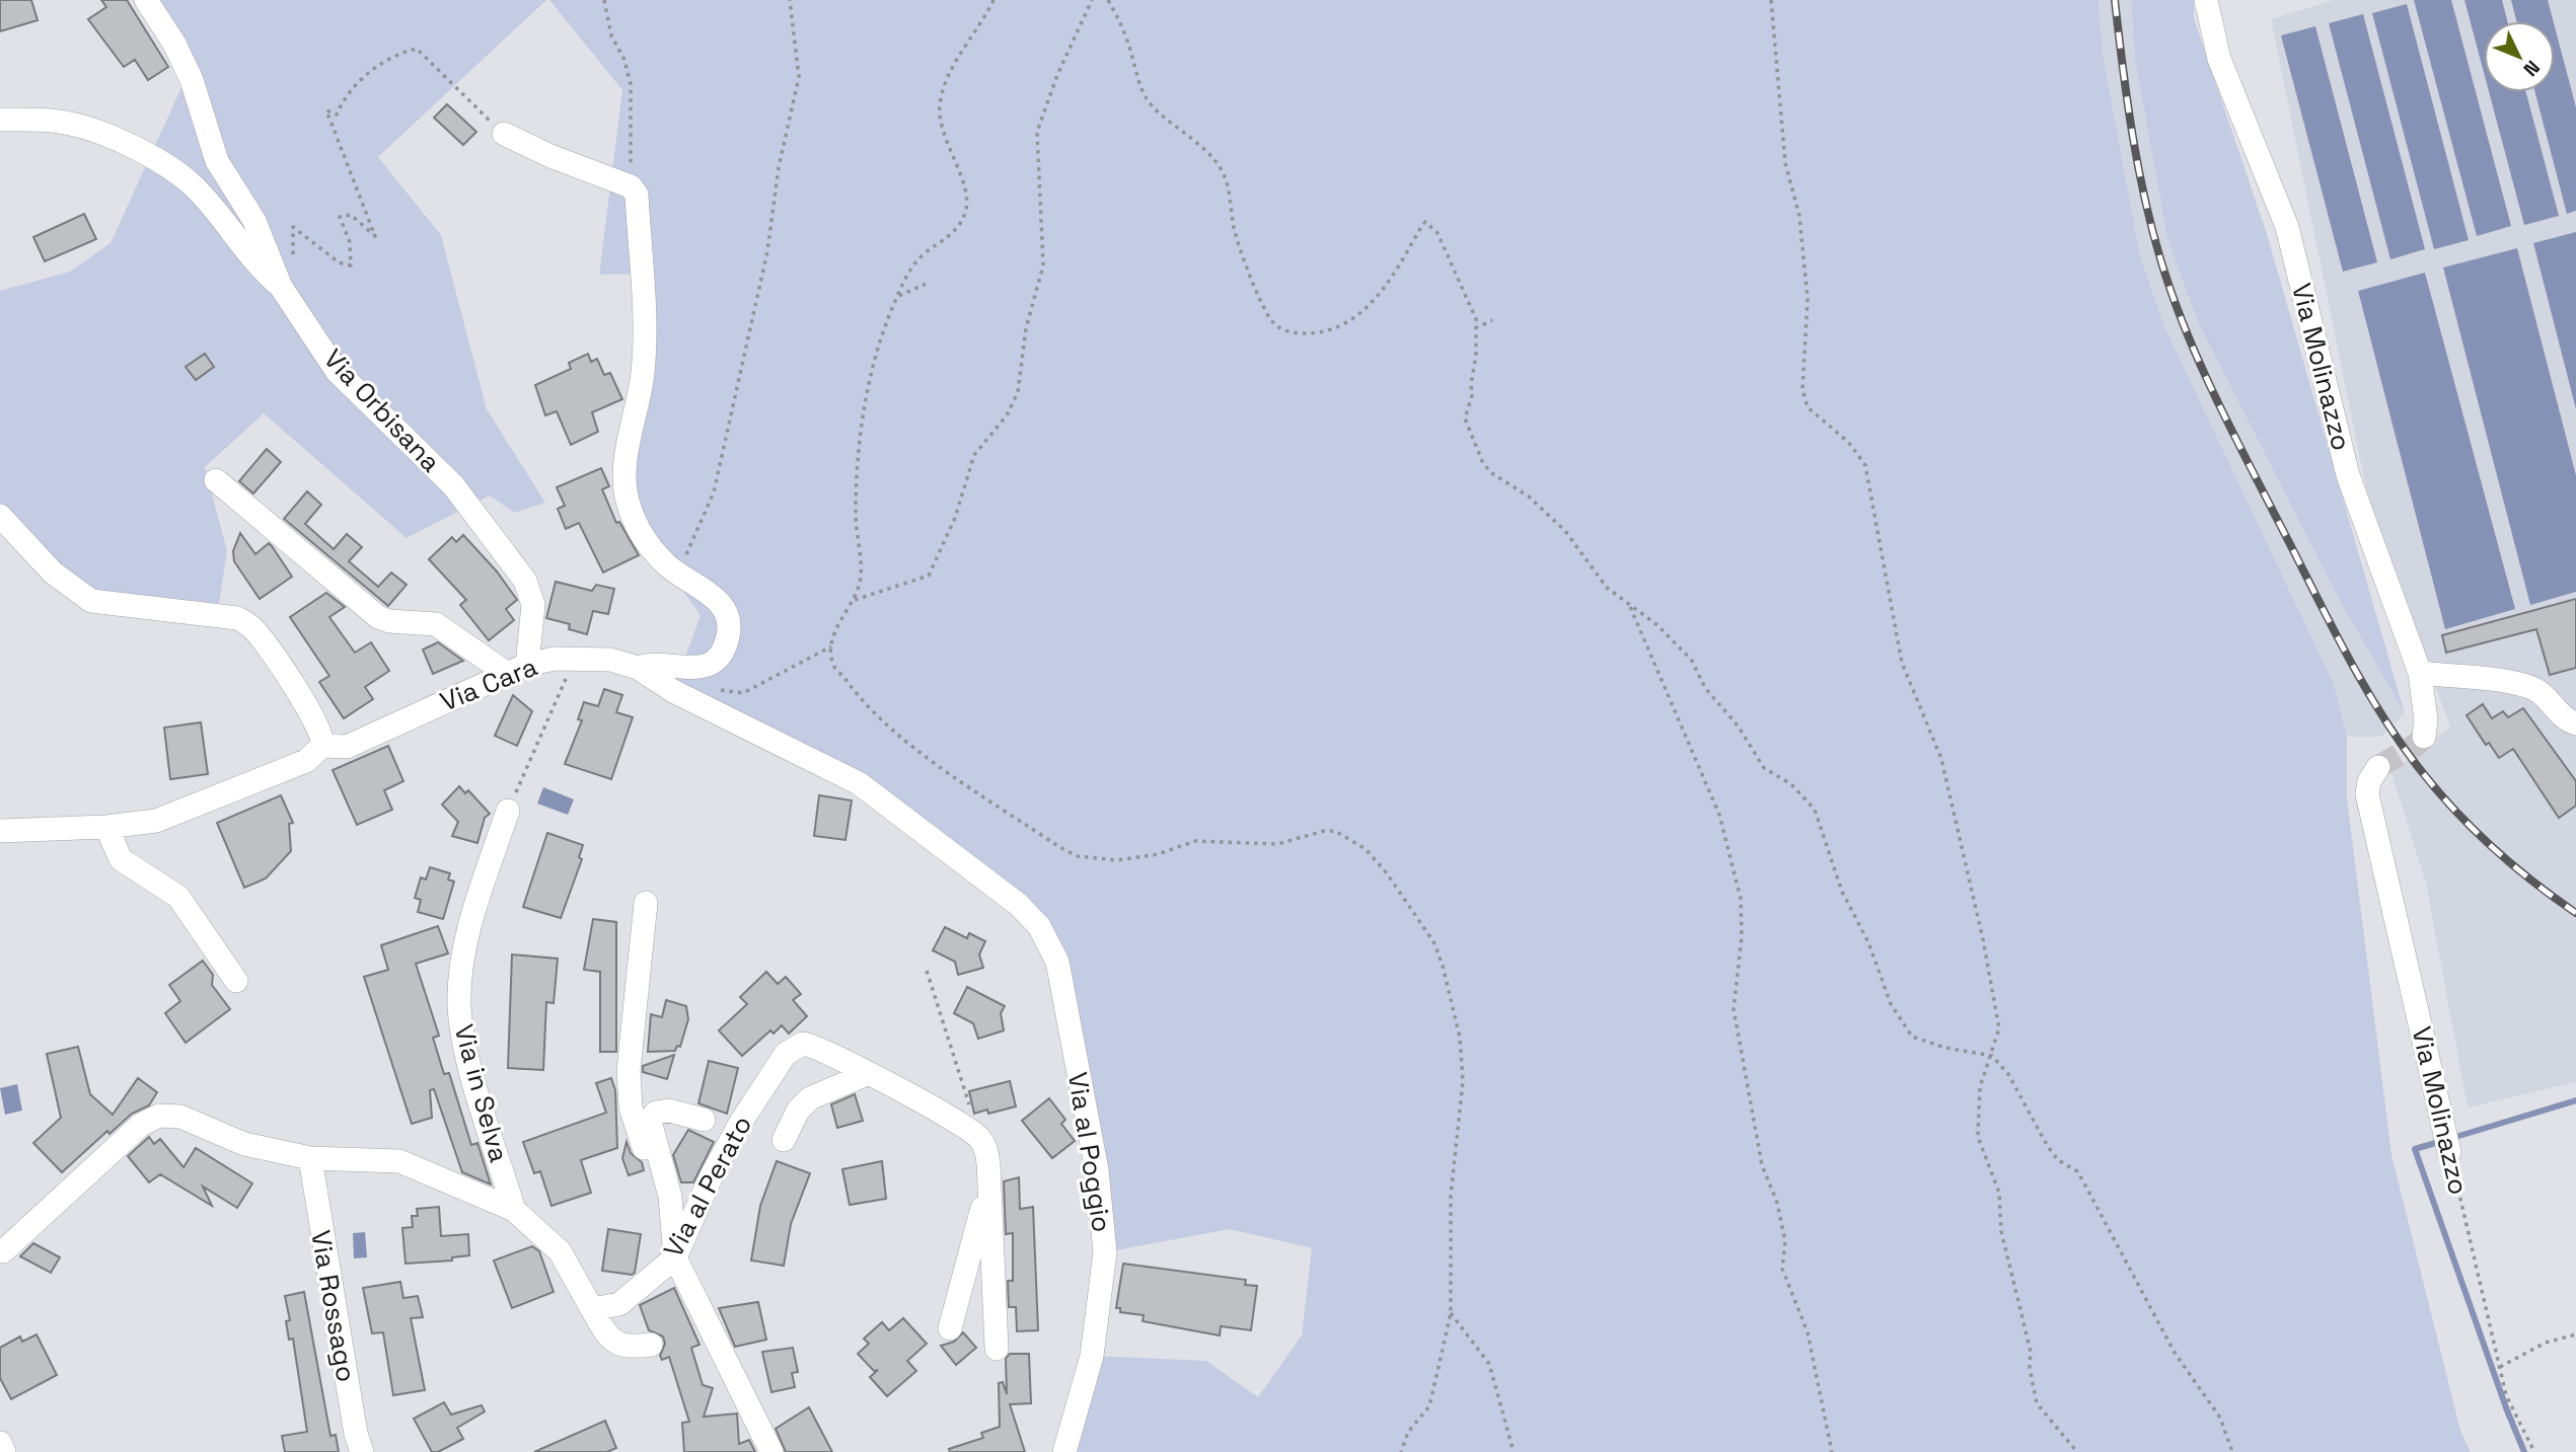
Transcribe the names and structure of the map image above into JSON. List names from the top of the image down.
{
  "streets": {
    "street": [
      "Via Molinazzo",
      "Via Orbisana",
      "Via Cara",
      "Via in Selva",
      "Via al Poggio",
      "Via al Perato",
      "Via Rossago"
    ]
  },
  "crossings": [
    ["Via Orbisana", "Via Cara"],
    ["Via Cara", "Via al Poggio"]
  ],
  "north": "bottom right"
}
